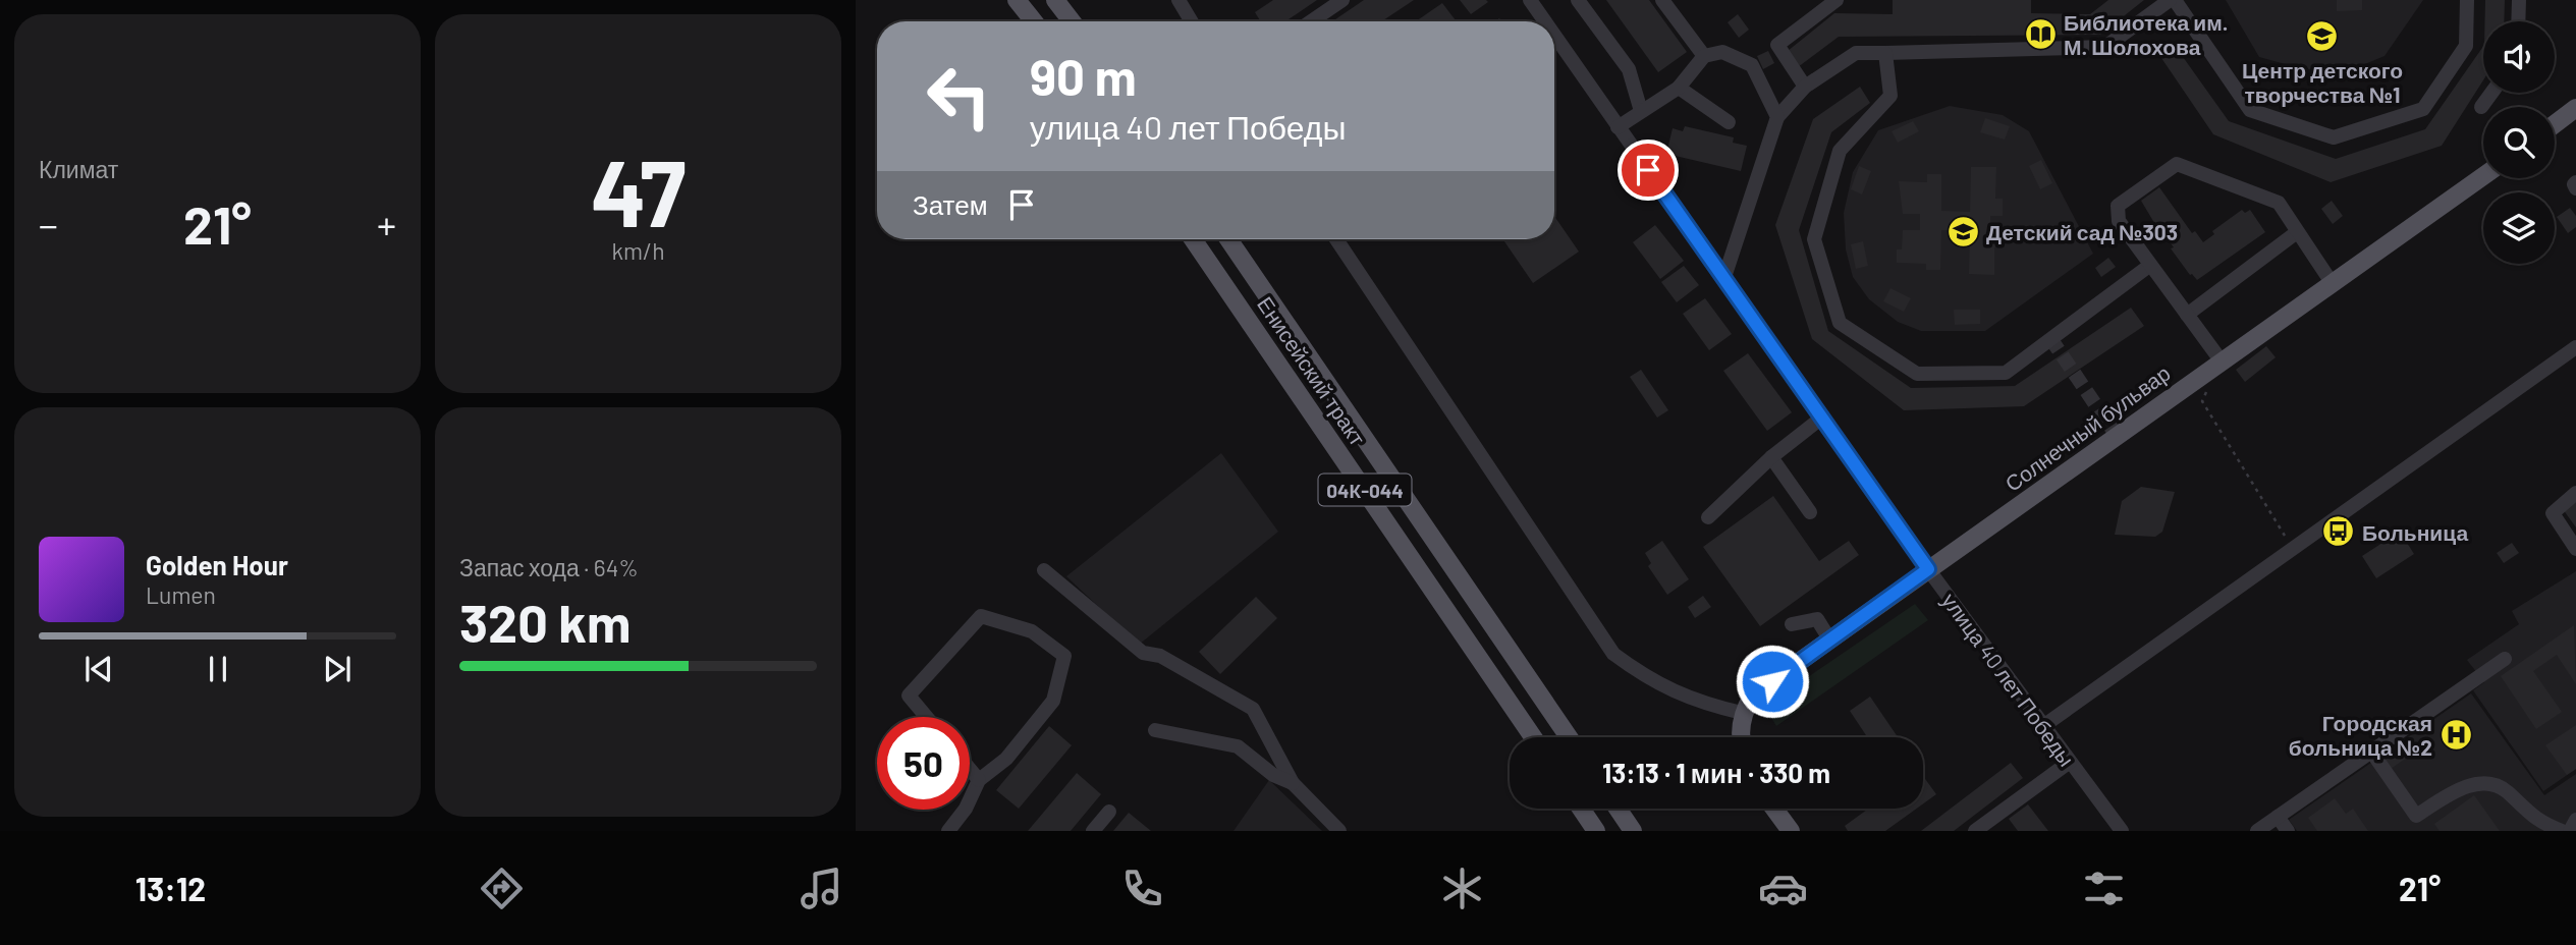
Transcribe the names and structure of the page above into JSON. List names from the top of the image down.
{
  "streets": {
    "main road": ["Енисейский тракт", "Солнечный бульвар", "04К-044"],
    "street": ["улица 40 лет Победы"]
  },
  "crossings": [
    ["Солнечный бульвар", "улица 40 лет Победы"]
  ],
  "places": {
    "library": ["Библиотека им. М. Шолохова"],
    "school or university": ["Центр детского творчества №1", "Детский сад №303"],
    "bus stop": ["Больница"],
    "hospital": ["Городская больница №2"]
  },
  "page": {
    "tile": [
      "Климат",
      ["47", "km/h"],
      ["Запас хода · 64%", "320 km"]
    ],
    "turn": ["90 m", "улица 40 лет Победы"],
    "then": "Затем",
    "heat": ["−", "21°", "+"],
    "song": ["Golden Hour", "Lumen"],
    "limit": "50",
    "trip": "13:13 · 1 мин · 330 m",
    "tabs": ["13:12", "21°"]
  }
}
